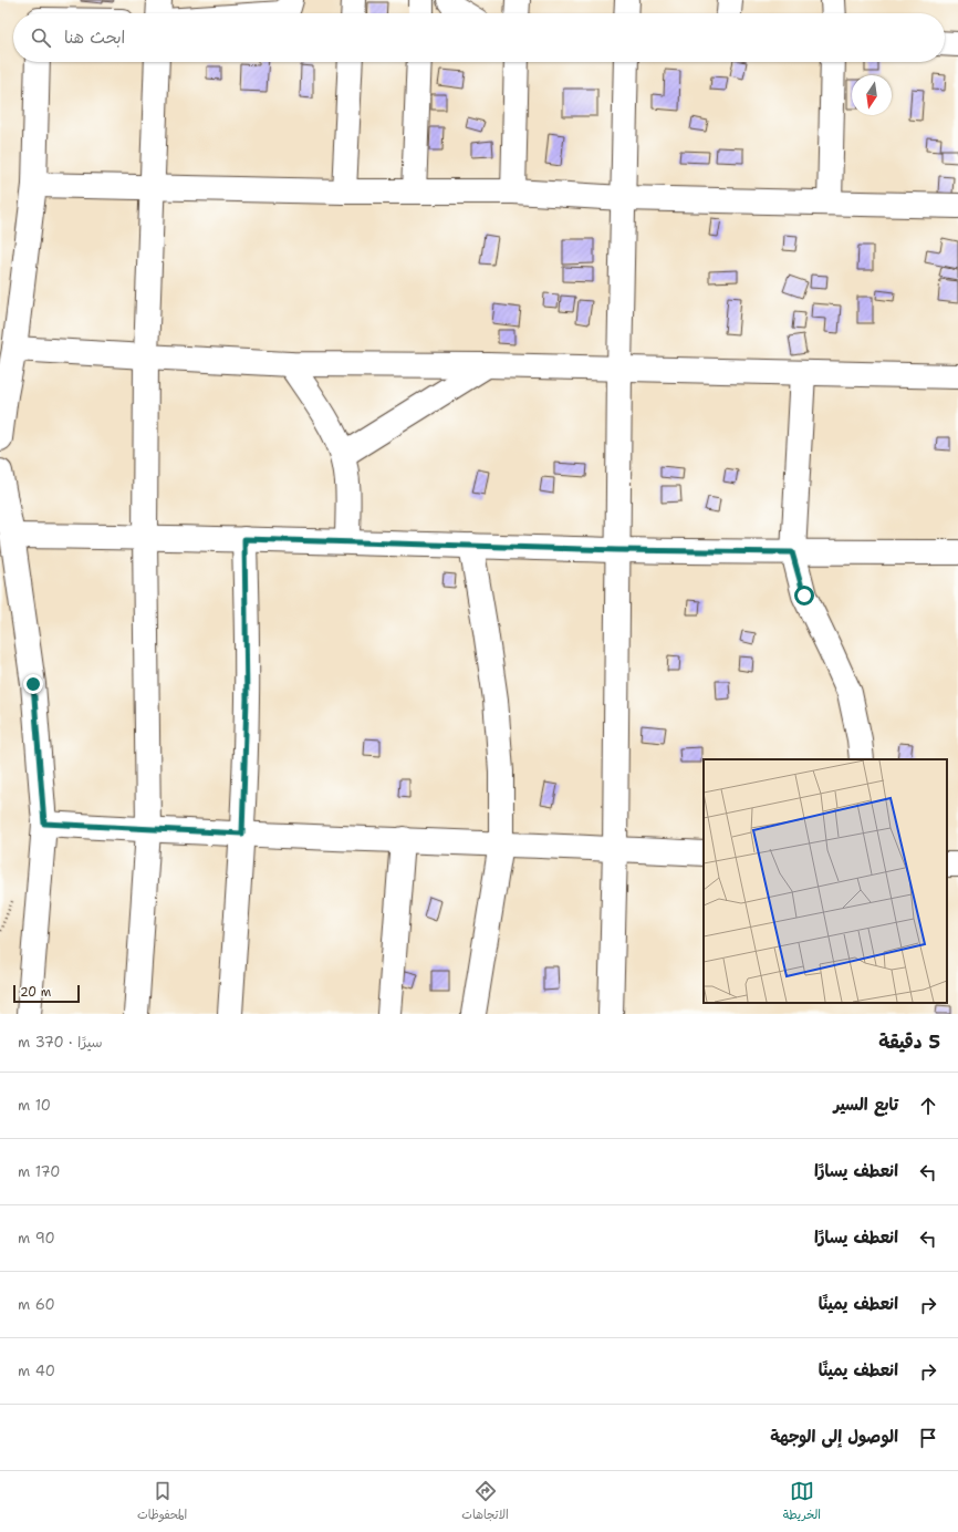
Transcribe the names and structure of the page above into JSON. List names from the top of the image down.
{
  "scale_bar": "20 m",
  "north": "bottom",
  "page": {
    "search": "ابحث هنا",
    "scale": "20 m",
    "heading": ["5 دقيقة", "سيرًا · 370 m"],
    "list": [
      ["تابع السير", "10 m"],
      ["انعطف يسارًا", "170 m"],
      ["انعطف يسارًا", "90 m"],
      ["انعطف يمينًا", "60 m"],
      ["انعطف يمينًا", "40 m"],
      "الوصول إلى الوجهة"
    ],
    "nav": ["الخريطة", "الاتجاهات", "المحفوظات"]
  }
}
